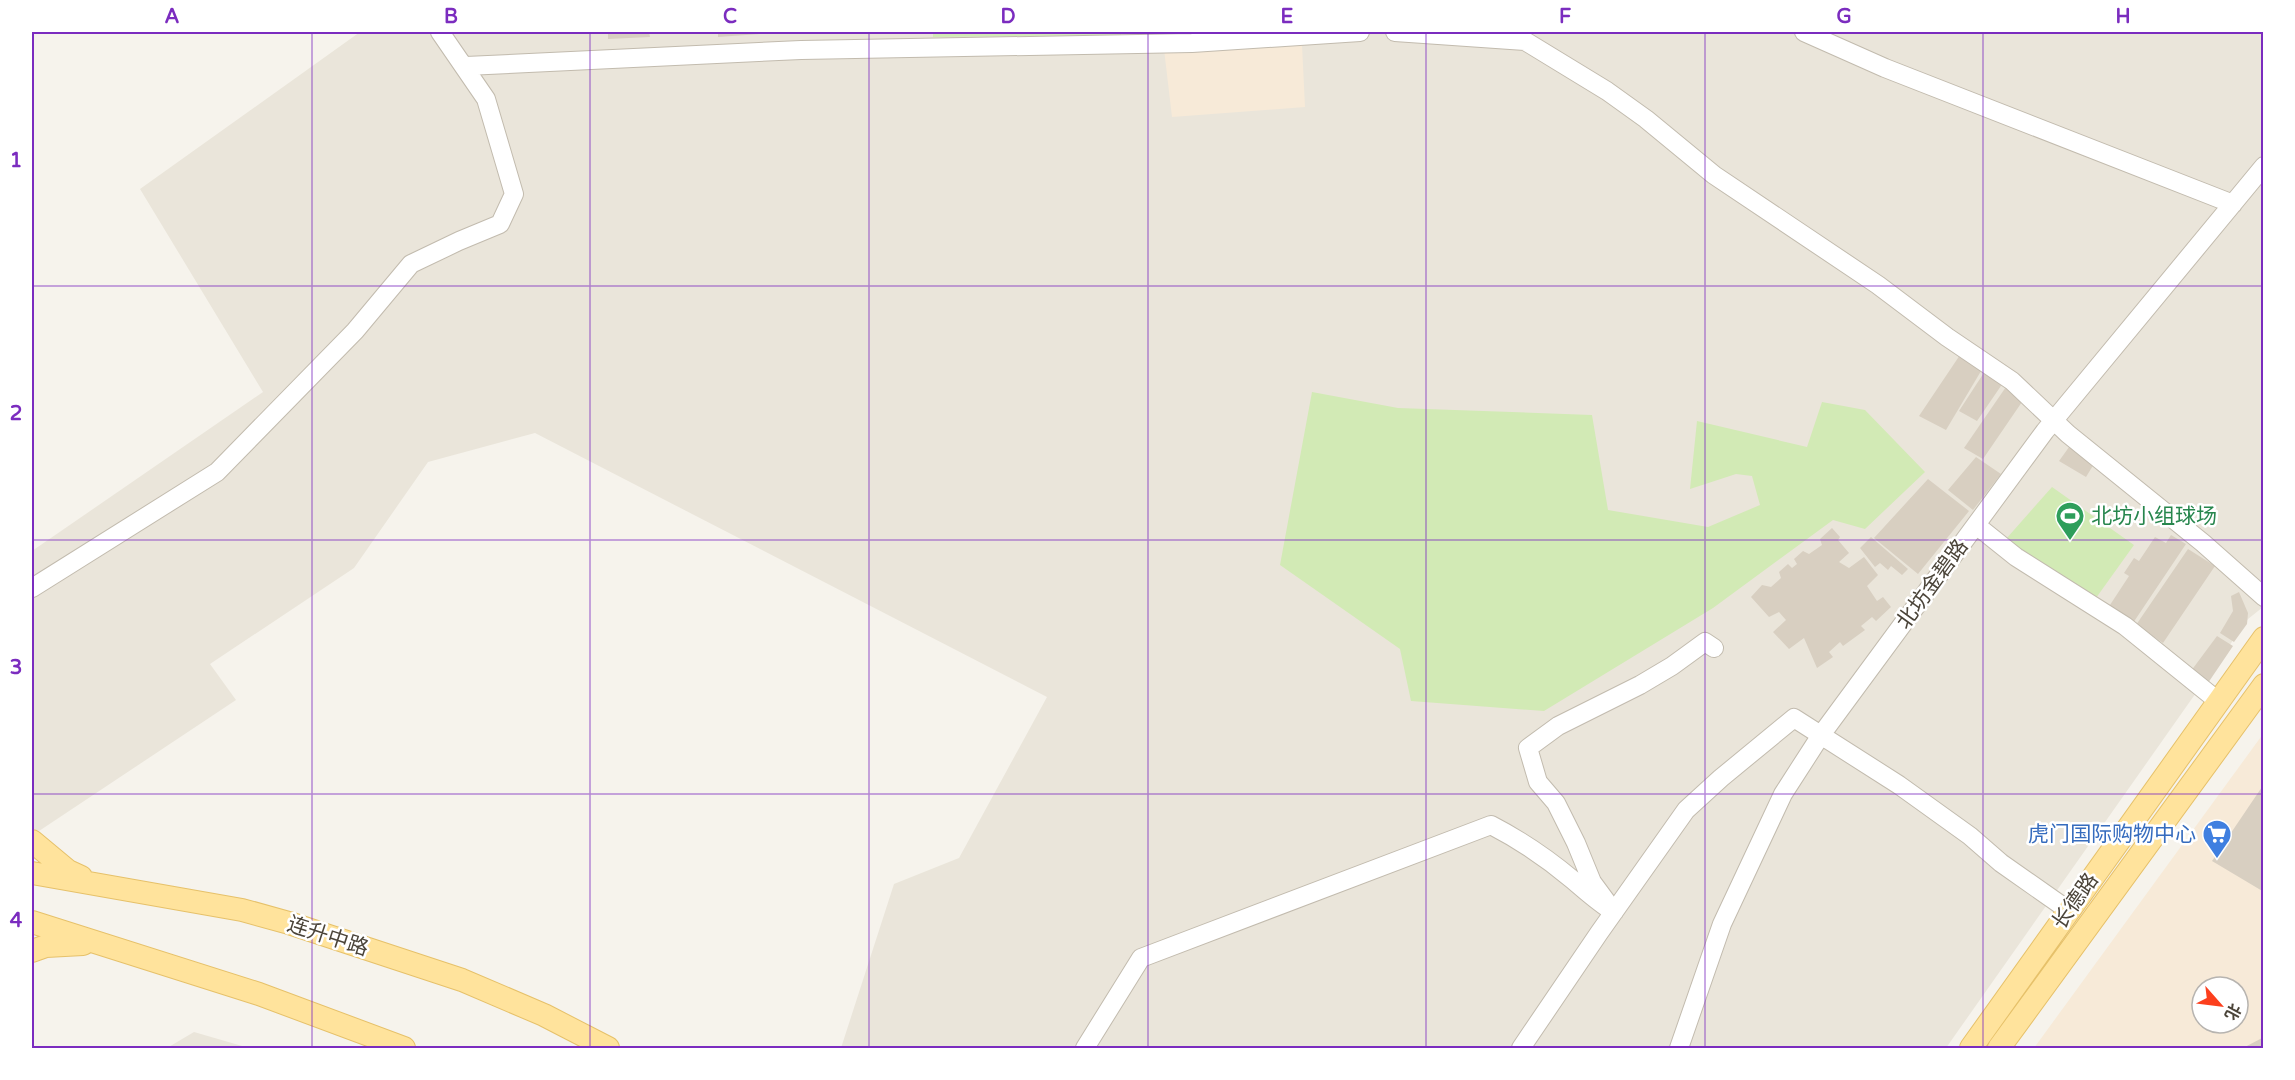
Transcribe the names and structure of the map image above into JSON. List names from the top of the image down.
{
  "streets": {
    "main road": ["长德路", "连升中路"],
    "street": ["北坊金碧路"]
  },
  "places": {
    "sports": ["北坊小组球场"],
    "supermarket": ["虎门国际购物中心"]
  },
  "north": "bottom right",
  "grid": {
    "columns": [
      "A",
      "B",
      "C",
      "D",
      "E",
      "F",
      "G",
      "H"
    ],
    "rows": [
      "1",
      "2",
      "3",
      "4"
    ]
  }
}
